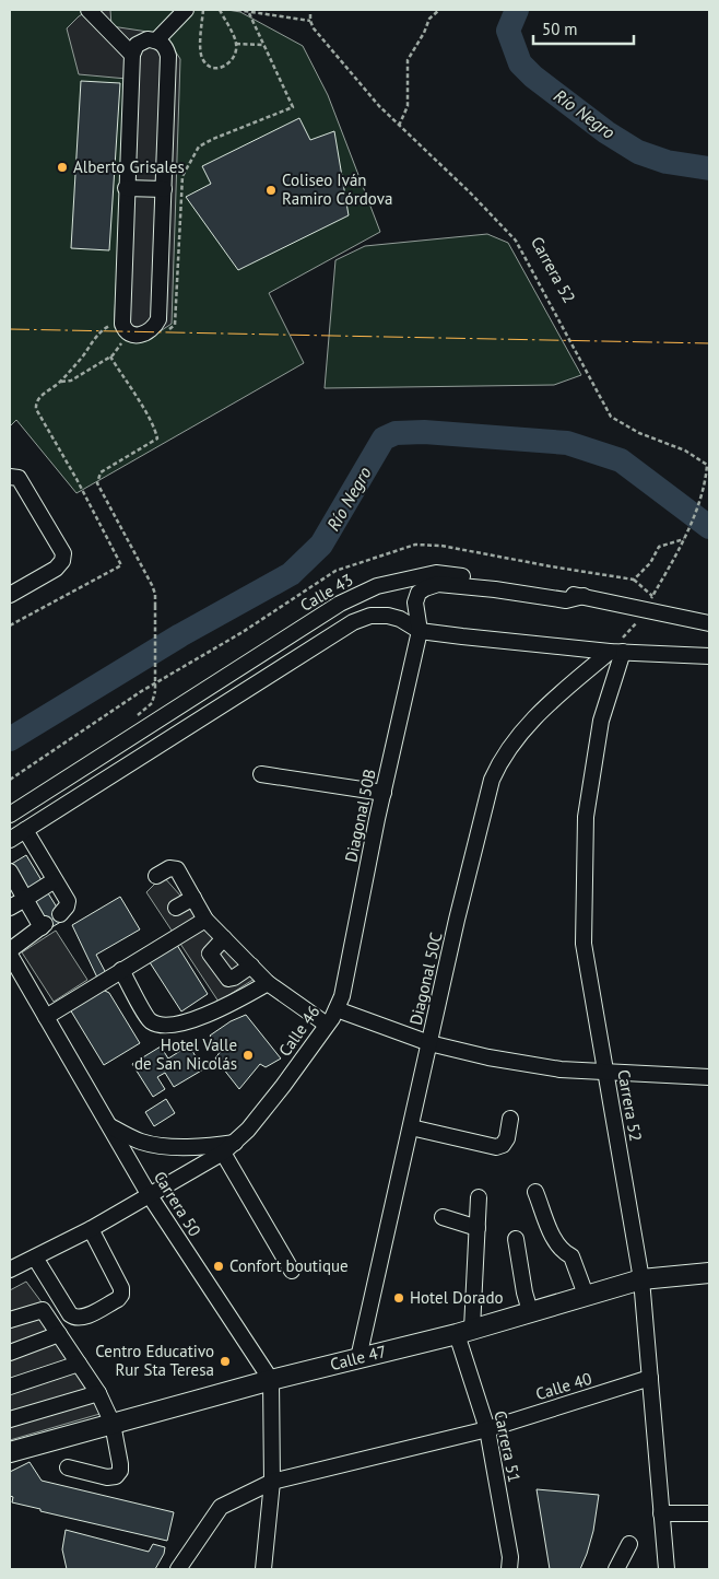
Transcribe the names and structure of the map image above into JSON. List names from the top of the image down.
{
  "streets": {
    "main road": ["Calle 47"],
    "street": [
      "Carrera 52",
      "Calle 43",
      "Diagonal 50B",
      "Diagonal 50C",
      "Calle 46",
      "Carrera 50",
      "Calle 40",
      "Carrera 51"
    ]
  },
  "crossings": [
    ["Carrera 52", "Diagonal 50C"],
    ["Carrera 52", "Calle 46"],
    ["Carrera 52", "Calle 47"],
    ["Carrera 52", "Calle 40"],
    ["Diagonal 50B", "Calle 46"],
    ["Diagonal 50C", "Calle 46"],
    ["Diagonal 50C", "Calle 47"],
    ["Calle 46", "Carrera 50"],
    ["Carrera 50", "Calle 47"],
    ["Calle 47", "Carrera 51"],
    ["Calle 40", "Carrera 51"]
  ],
  "water": ["Río Negro"],
  "places": [
    "Alberto Grisales",
    "Coliseo Iván Ramiro Córdova",
    "Hotel Valle de San Nicolás",
    "Confort boutique",
    "Hotel Dorado",
    "Centro Educativo Rur Sta Teresa"
  ],
  "scale_bar": "50 m"
}
